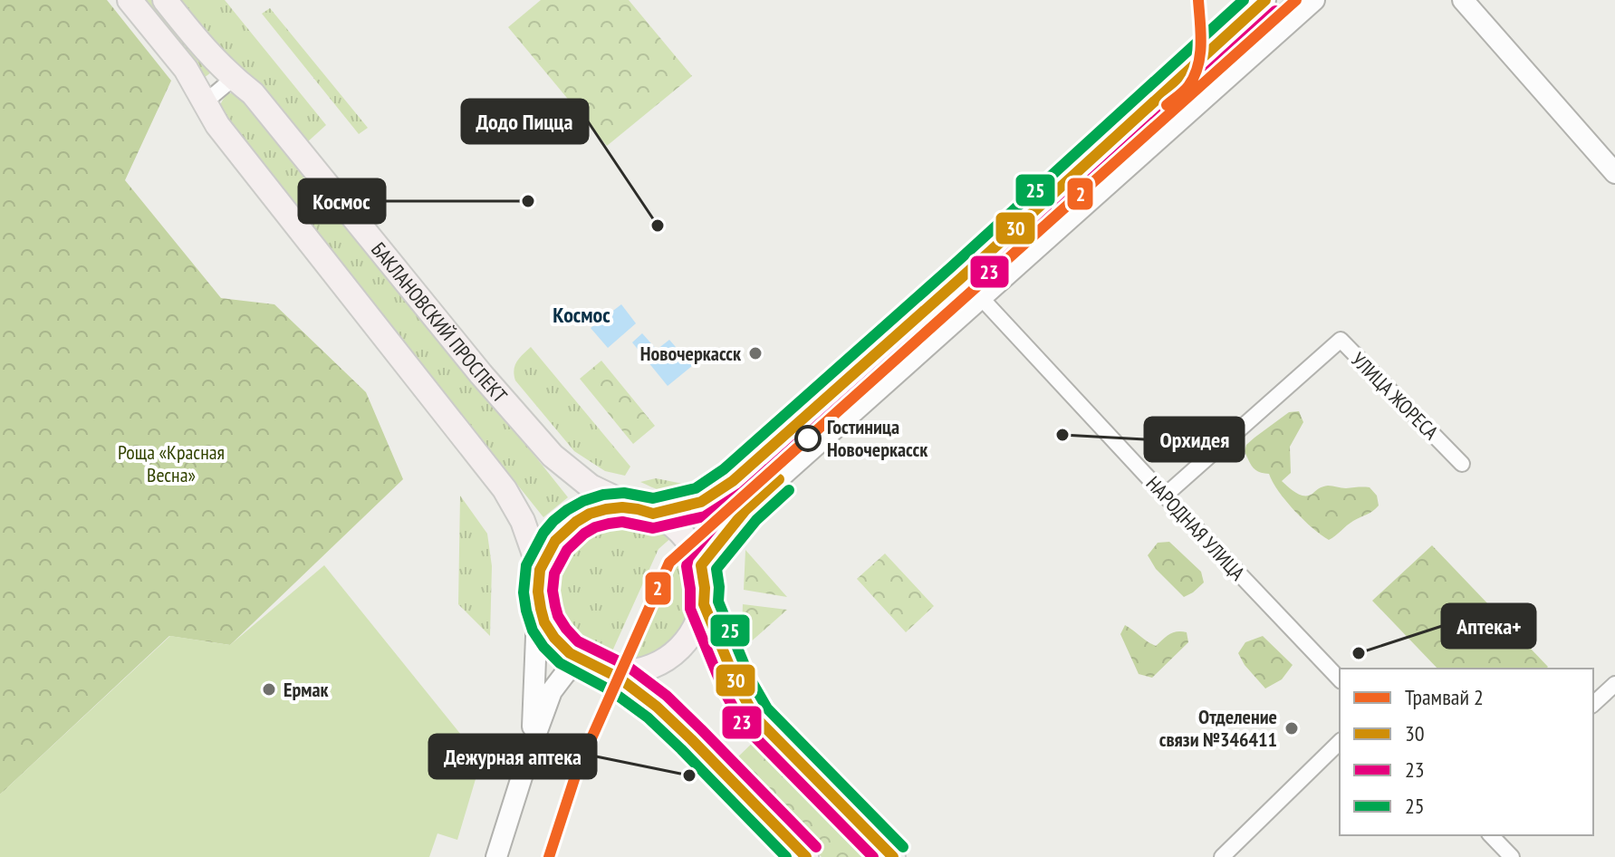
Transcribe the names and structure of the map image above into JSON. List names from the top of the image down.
{
  "streets": {
    "main road": ["БАКЛАНОВСКИЙ ПРОСПЕКТ"],
    "street": ["УЛИЦА ЖОРЕСА", "НАРОДНАЯ УЛИЦА"]
  },
  "crossings": [
    ["УЛИЦА ЖОРЕСА", "НАРОДНАЯ УЛИЦА"]
  ],
  "districts": ["Космос"],
  "parks": ["Роща «Красная Весна»"],
  "places": [
    "Космос",
    "Додо Пицца",
    "Новочеркасск",
    "Орхидея",
    "Гостиница Новочеркасск",
    "Аптека+",
    "Ермак",
    "Отделение связи №346411",
    "Дежурная аптека"
  ],
  "lines": [
    "tram line 2",
    "transit line 30",
    "transit line 25",
    "transit line 23"
  ],
  "legend": [
    "Трамвай 2",
    "30",
    "23",
    "25"
  ]
}
